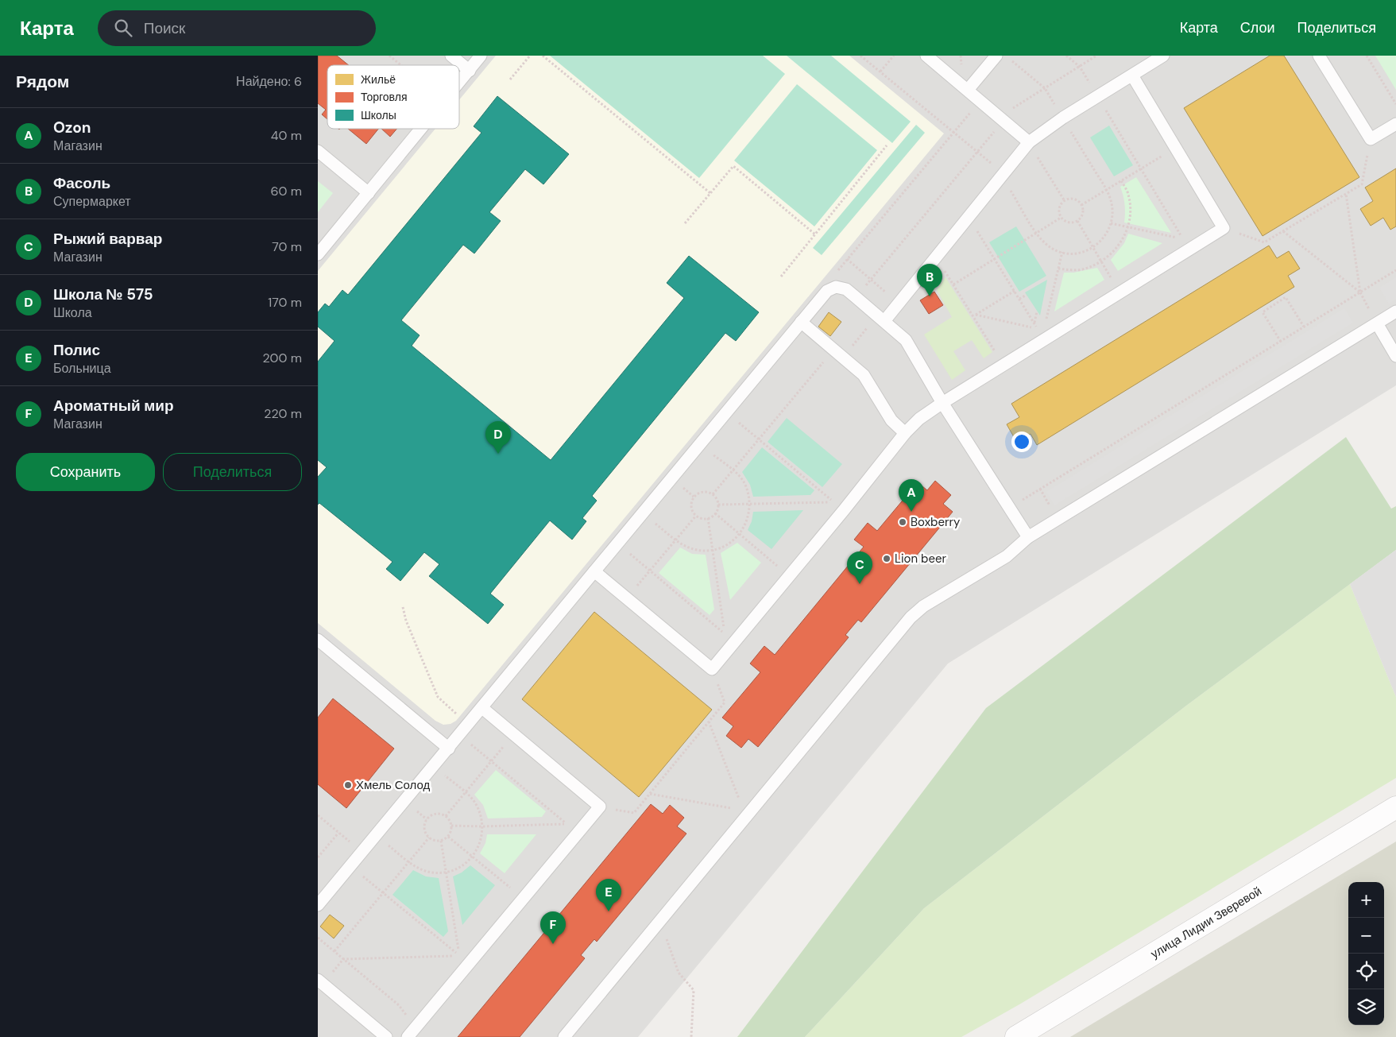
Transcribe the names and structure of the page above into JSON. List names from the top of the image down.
{
  "streets": {
    "street": ["улица Лидии Зверевой"]
  },
  "places": ["Boxberry", "Lion beer", "Хмель Солод"],
  "legend": ["Жильё", "Торговля", "Школы"],
  "page": {
    "header": "Карта",
    "search": "Поиск",
    "nav": ["Карта", "Слои", "Поделиться"],
    "heading": ["Рядом", "Найдено: 6"],
    "list": [
      {
        "mark": "A",
        "name": "Ozon",
        "note": "Магазин",
        "value": "40 m"
      },
      {
        "mark": "B",
        "name": "Фасоль",
        "note": "Супермаркет",
        "value": "60 m"
      },
      {
        "mark": "C",
        "name": "Рыжий варвар",
        "note": "Магазин",
        "value": "70 m"
      },
      {
        "mark": "D",
        "name": "Школа № 575",
        "note": "Школа",
        "value": "170 m"
      },
      {
        "mark": "E",
        "name": "Полис",
        "note": "Больница",
        "value": "200 m"
      },
      {
        "mark": "F",
        "name": "Ароматный мир",
        "note": "Магазин",
        "value": "220 m"
      }
    ],
    "pins": [
      "B",
      "D",
      "A",
      "C",
      "E",
      "F"
    ],
    "buttons": ["Сохранить", "Поделиться"],
    "map_buttons": ["+", "−"]
  }
}
